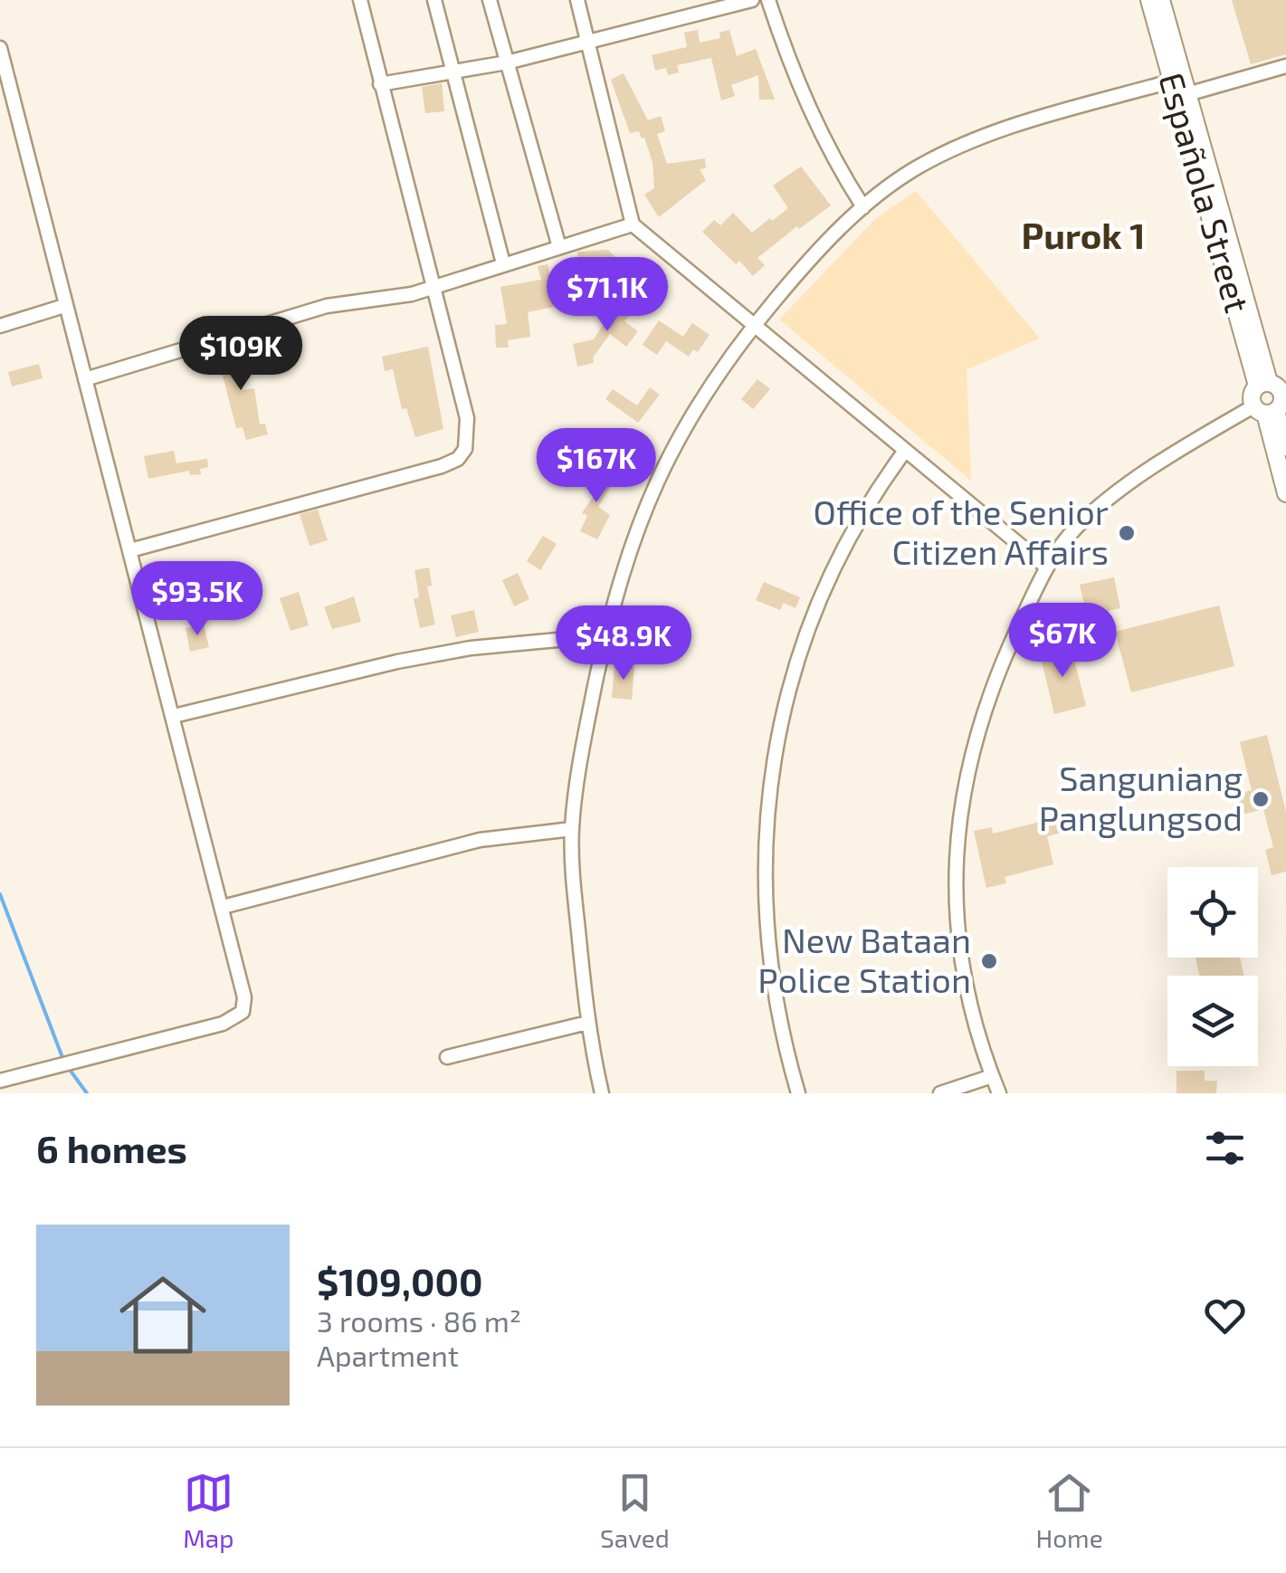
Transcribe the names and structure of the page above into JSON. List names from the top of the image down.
{
  "streets": {
    "street": ["Española Street"]
  },
  "districts": ["Purok 1"],
  "places": ["Office of the Senior Citizen Affairs", "Sanguniang Panglungsod", "New Bataan Police Station"],
  "page": {
    "price": [
      "$71.1K",
      "$109K",
      "$167K",
      "$93.5K",
      "$67K",
      "$48.9K"
    ],
    "heading": "6 homes",
    "list": [
      {
        "name": "$109,000",
        "note": "3 rooms · 86 m² · Apartment"
      }
    ],
    "tabs": ["Map", "Saved", "Home"]
  }
}
